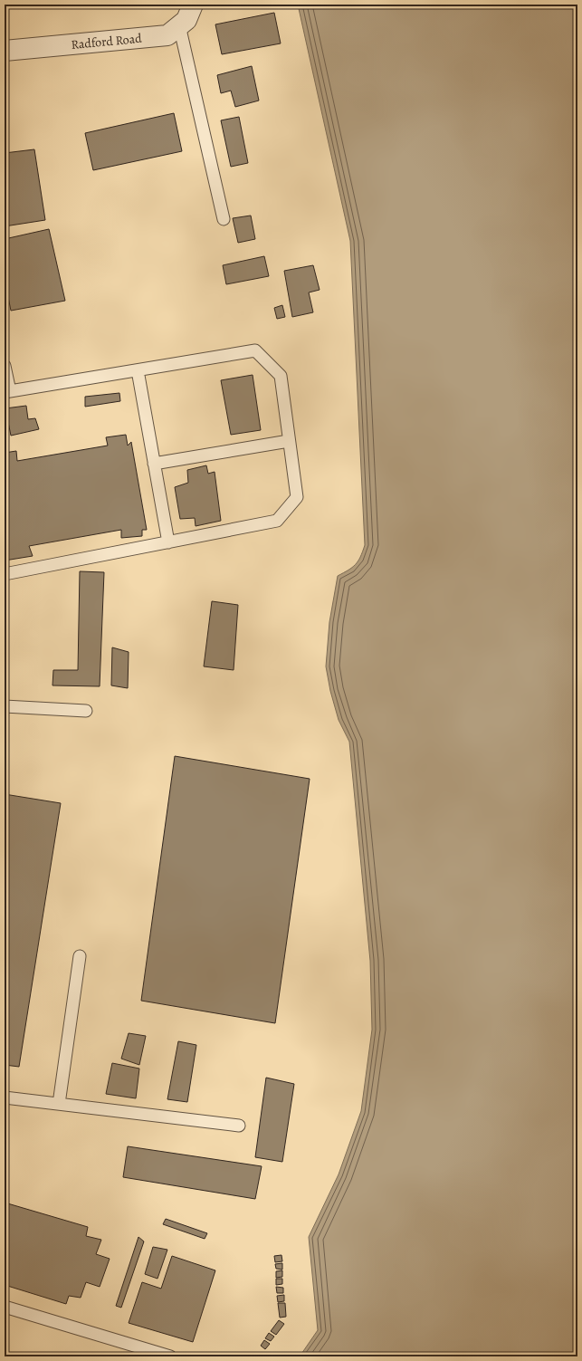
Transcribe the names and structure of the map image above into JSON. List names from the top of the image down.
{
  "streets": {
    "street": ["Radford Road"]
  }
}
